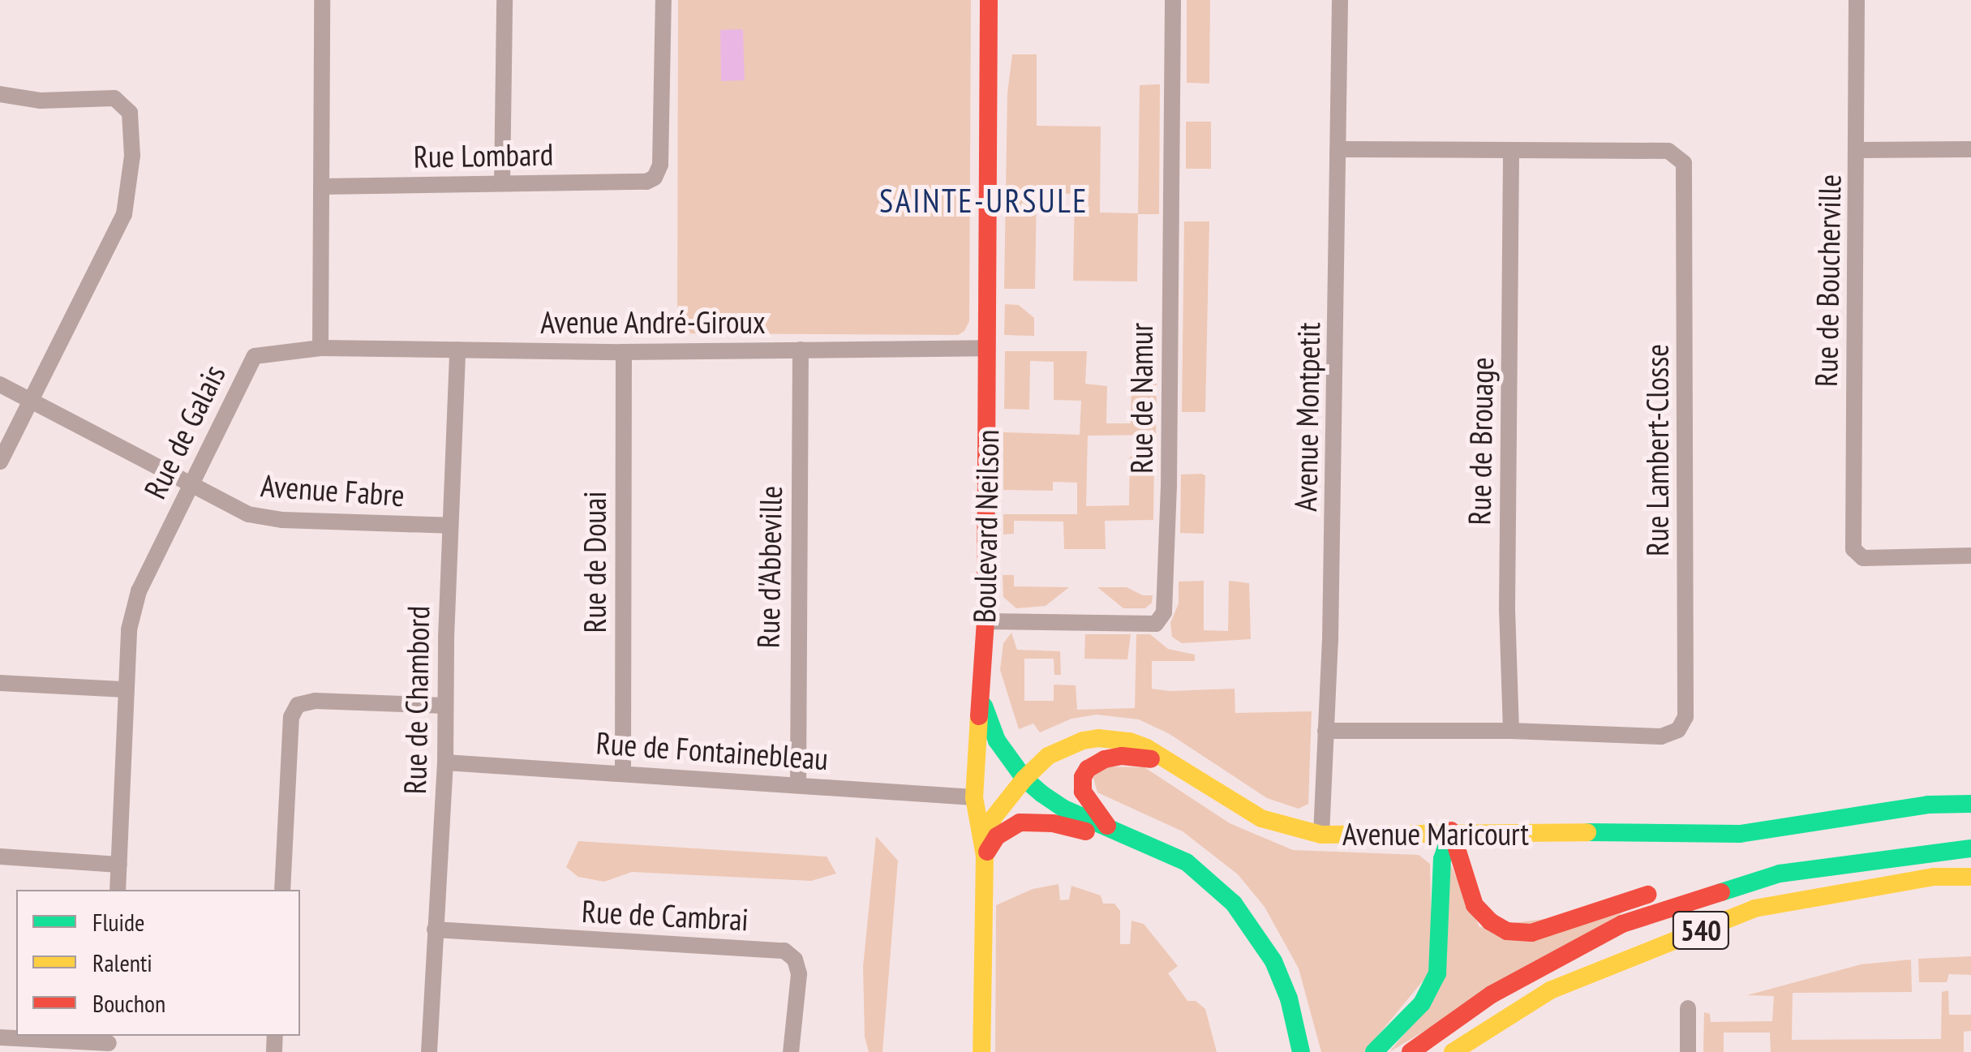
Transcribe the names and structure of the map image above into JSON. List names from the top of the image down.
{
  "streets": {
    "main road": ["Boulevard Neilson", "Avenue Maricourt", "540"],
    "street": [
      "Rue Lombard",
      "Rue de Boucherville",
      "Avenue André-Giroux",
      "Rue de Namur",
      "Avenue Montpetit",
      "Rue de Galais",
      "Rue de Brouage",
      "Rue Lambert-Closse",
      "Avenue Fabre",
      "Rue de Douai",
      "Rue d'Abbeville",
      "Rue de Chambord",
      "Rue de Fontainebleau",
      "Rue de Cambrai"
    ]
  },
  "crossings": [
    ["Avenue André-Giroux", "Rue de Galais"],
    ["Avenue André-Giroux", "Boulevard Neilson"],
    ["Avenue André-Giroux", "Rue de Douai"],
    ["Avenue André-Giroux", "Rue d'Abbeville"],
    ["Avenue André-Giroux", "Rue de Chambord"],
    ["Rue de Namur", "Boulevard Neilson"],
    ["Avenue Montpetit", "Rue Lambert-Closse"],
    ["Avenue Montpetit", "Avenue Maricourt"],
    ["Rue de Galais", "Avenue Fabre"],
    ["Rue de Brouage", "Rue Lambert-Closse"],
    ["Avenue Fabre", "Rue de Chambord"],
    ["Boulevard Neilson", "Rue de Fontainebleau"],
    ["Boulevard Neilson", "Avenue Maricourt"],
    ["Rue de Douai", "Rue de Fontainebleau"],
    ["Rue d'Abbeville", "Rue de Fontainebleau"],
    ["Rue de Chambord", "Rue de Fontainebleau"],
    ["Rue de Chambord", "Rue de Cambrai"]
  ],
  "districts": ["SAINTE-URSULE"],
  "legend": ["Fluide", "Ralenti", "Bouchon"]
}
